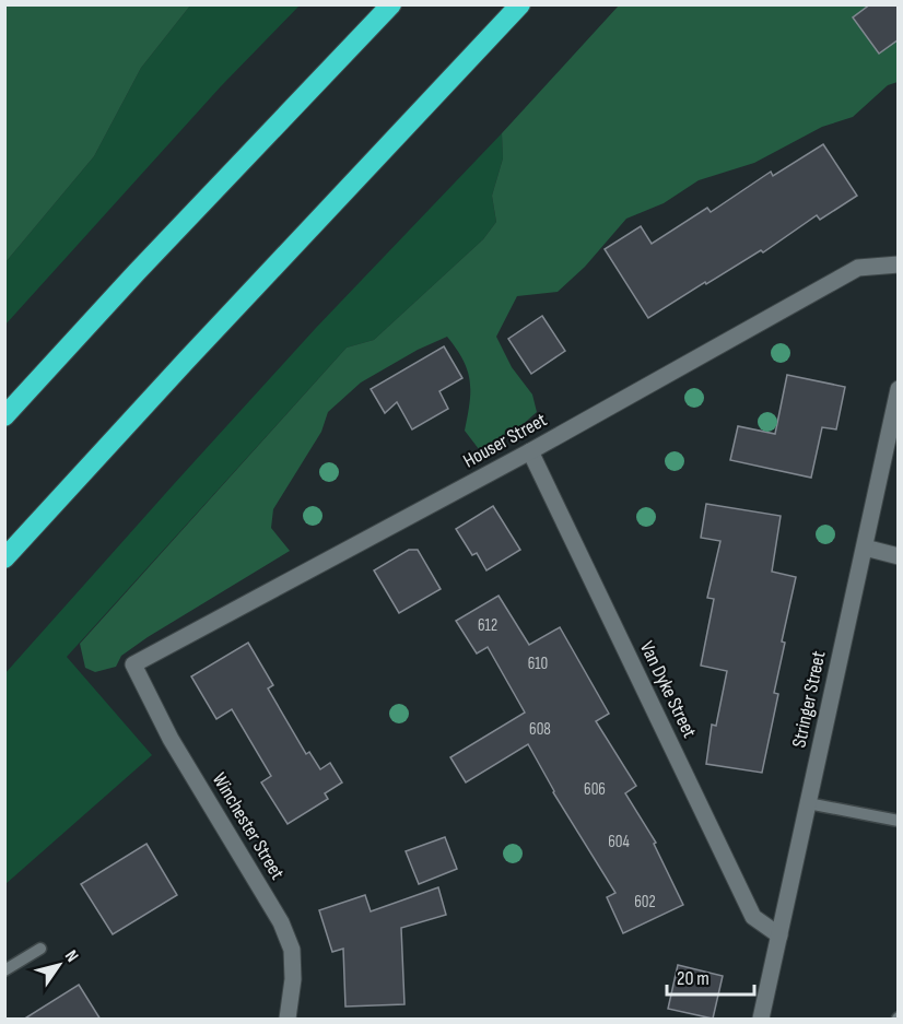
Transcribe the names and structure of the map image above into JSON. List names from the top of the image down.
{
  "streets": {
    "street": [
      "Houser Street",
      "Van Dyke Street",
      "Stringer Street",
      "Winchester Street"
    ]
  },
  "crossings": [
    ["Houser Street", "Van Dyke Street"],
    ["Houser Street", "Winchester Street"],
    ["Van Dyke Street", "Stringer Street"]
  ],
  "house_numbers": [
    "612",
    "610",
    "608",
    "606",
    "604",
    "602"
  ],
  "scale_bar": "20 m",
  "north": "top right"
}
